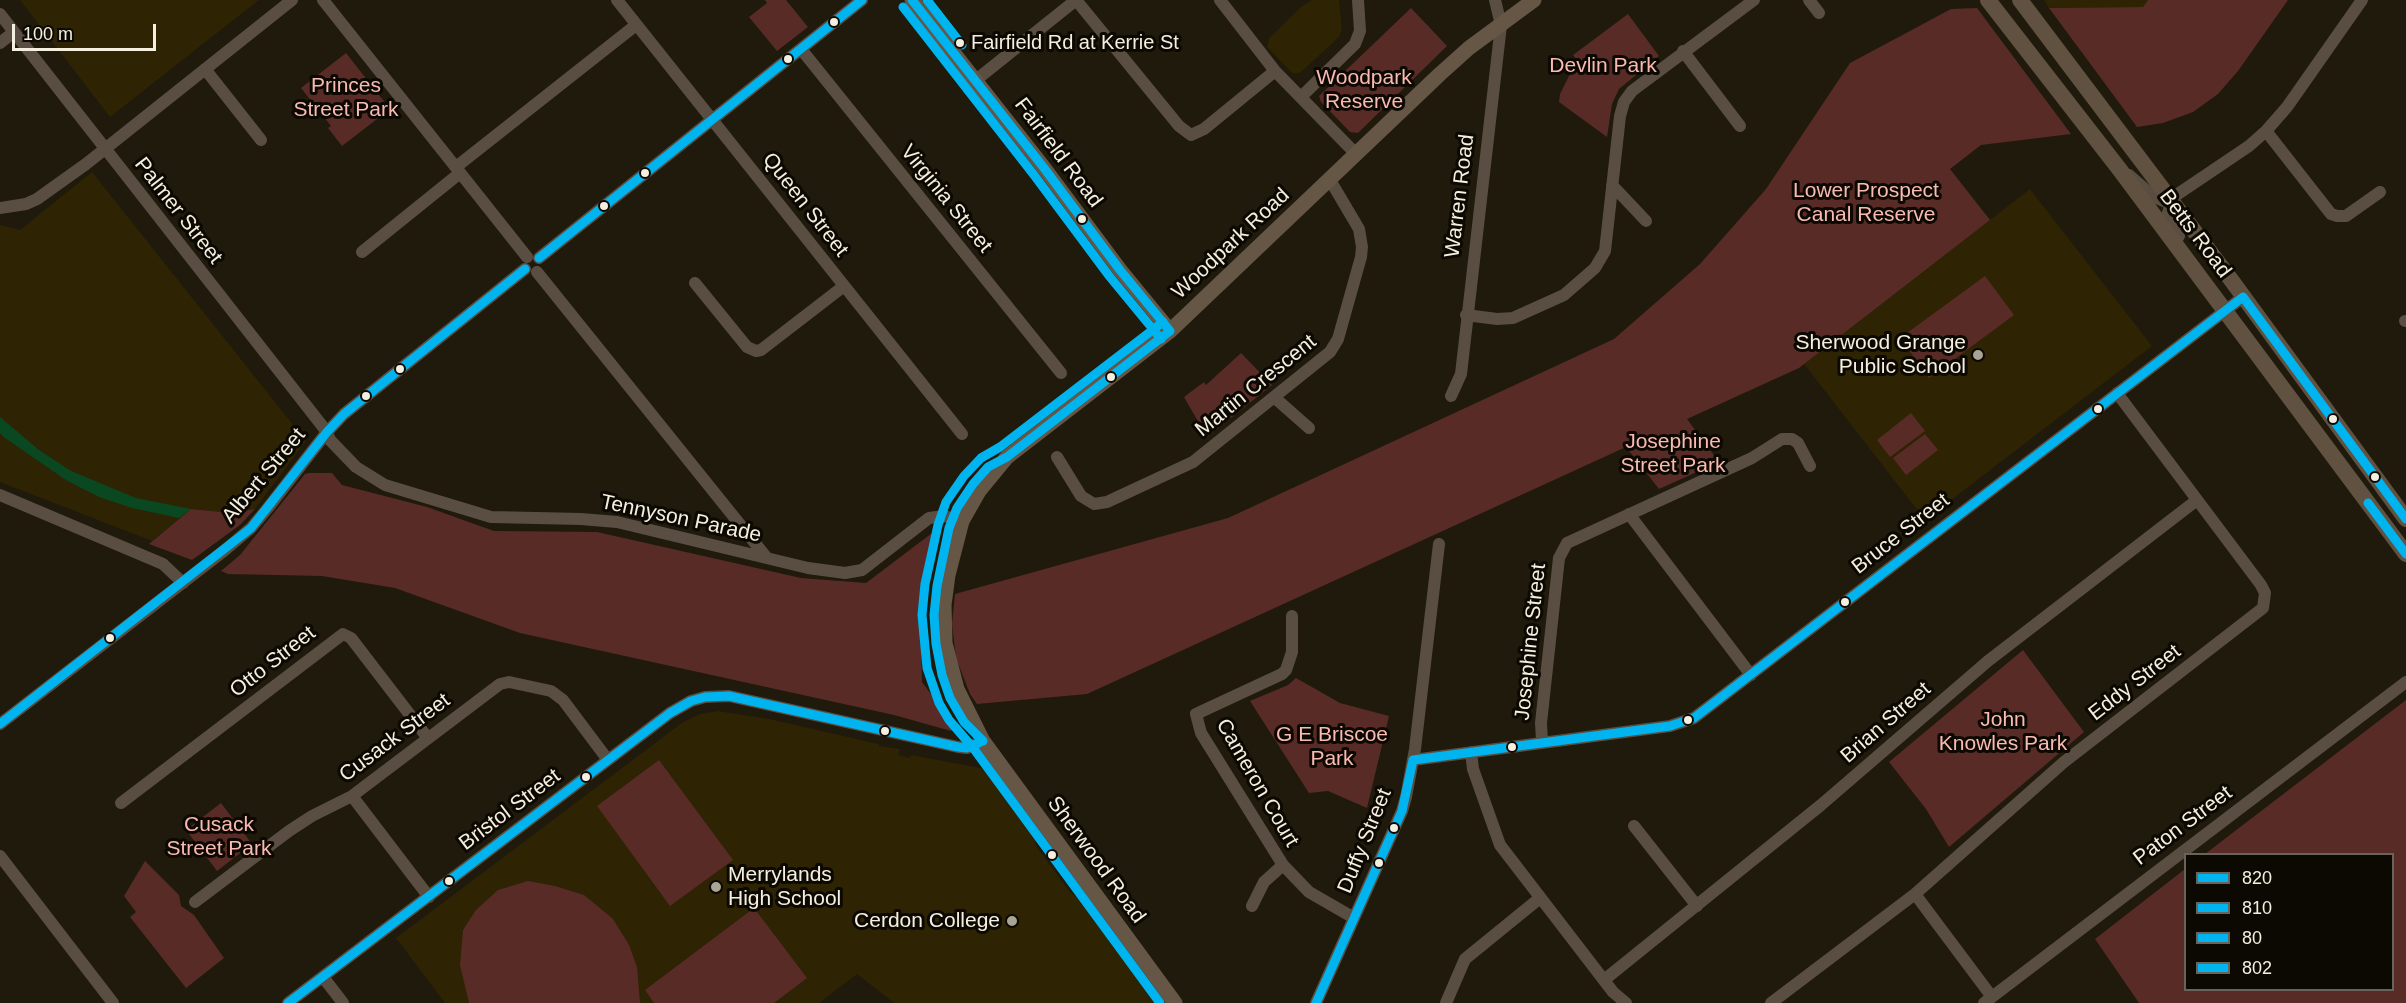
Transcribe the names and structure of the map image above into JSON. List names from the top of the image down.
{
  "streets": {
    "highway": ["Betts Road"],
    "main road": ["Fairfield Road", "Woodpark Road", "Sherwood Road"],
    "street": [
      "Warren Road",
      "Virginia Street",
      "Queen Street",
      "Palmer Street",
      "Martin Crescent",
      "Albert Street",
      "Tennyson Parade",
      "Bruce Street",
      "Josephine Street",
      "Otto Street",
      "Eddy Street",
      "Brian Street",
      "Cusack Street",
      "Cameron Court",
      "Bristol Street",
      "Paton Street",
      "Duffy Street"
    ]
  },
  "crossings": [
    ["Fairfield Road", "Woodpark Road"],
    ["Warren Road", "Woodpark Road"],
    ["Virginia Street", "Albert Street"],
    ["Queen Street", "Albert Street"],
    ["Palmer Street", "Albert Street"],
    ["Palmer Street", "Tennyson Parade"],
    ["Betts Road", "Bruce Street"],
    ["Woodpark Road", "Martin Crescent"],
    ["Woodpark Road", "Tennyson Parade"],
    ["Woodpark Road", "Sherwood Road"],
    ["Albert Street", "Tennyson Parade"],
    ["Tennyson Parade", "Sherwood Road"],
    ["Bruce Street", "Josephine Street"],
    ["Bruce Street", "Eddy Street"],
    ["Bruce Street", "Duffy Street"],
    ["Otto Street", "Cusack Street"],
    ["Eddy Street", "Brian Street"],
    ["Cusack Street", "Bristol Street"],
    ["Cameron Court", "Duffy Street"],
    ["Bristol Street", "Sherwood Road"]
  ],
  "parks": [
    "Devlin Park",
    "Woodpark Reserve",
    "Princes Street Park",
    "Lower Prospect Canal Reserve",
    "Josephine Street Park",
    "John Knowles Park",
    "G E Briscoe Park",
    "Cusack Street Park"
  ],
  "places": [
    "Fairfield Rd at Kerrie St",
    "Sherwood Grange Public School",
    "Merrylands High School",
    "Cerdon College"
  ],
  "lines": [
    "transit line 820",
    "transit line 802",
    "transit line 80",
    "transit line 810"
  ],
  "legend": [
    "820",
    "810",
    "80",
    "802"
  ],
  "scale_bar": "100 m"
}
